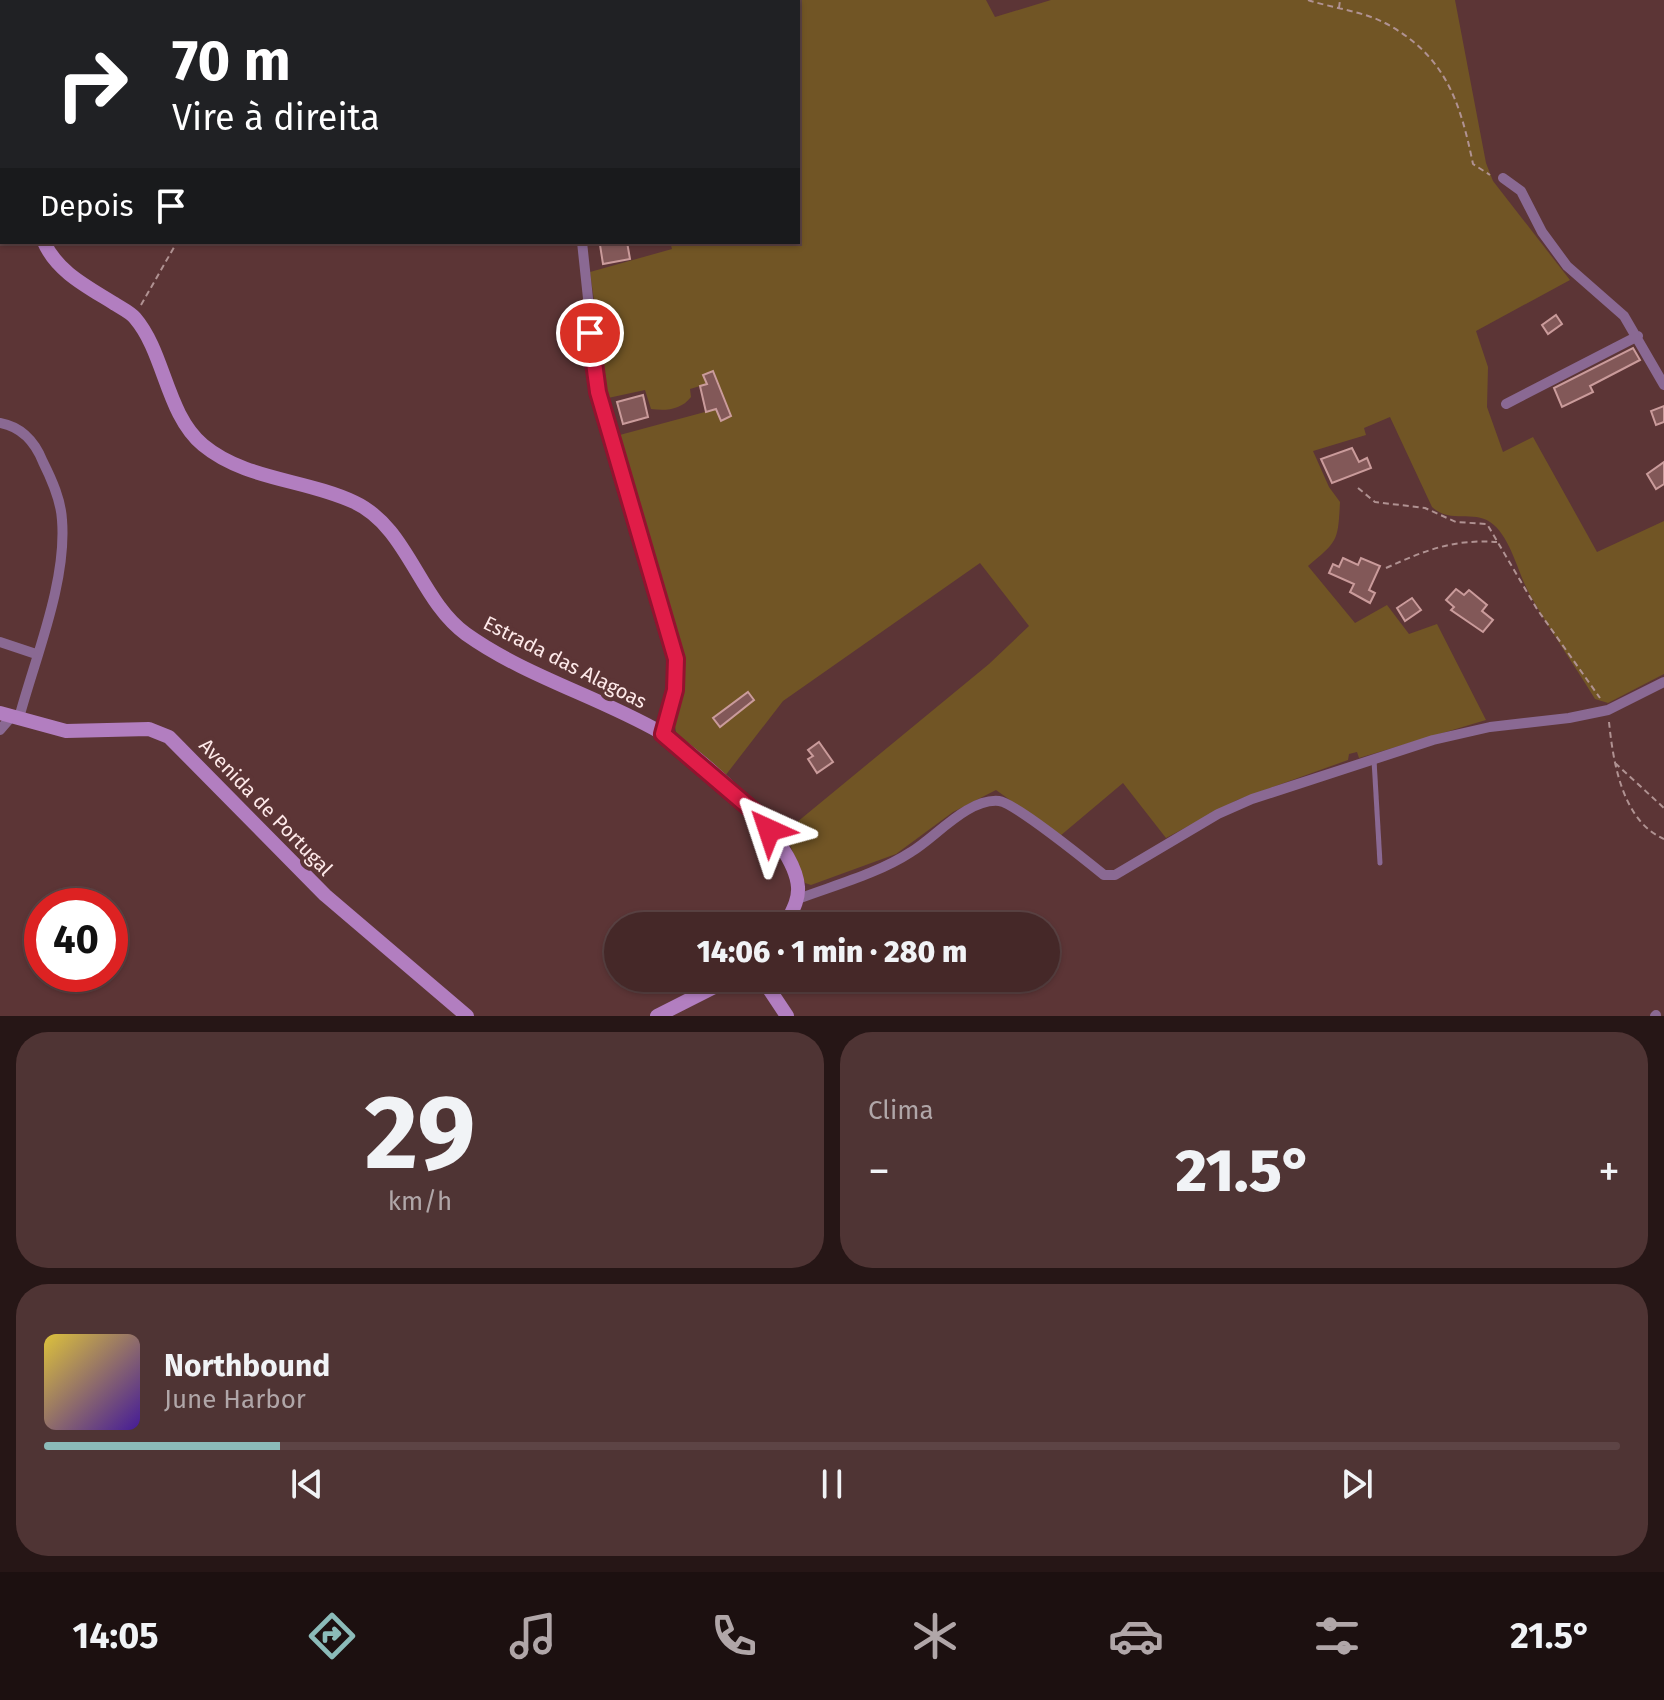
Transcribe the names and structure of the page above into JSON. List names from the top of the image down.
{
  "streets": {
    "street": ["Estrada das Alagoas", "Avenida de Portugal"]
  },
  "page": {
    "turn": ["70 m", "Vire à direita"],
    "then": "Depois",
    "limit": "40",
    "trip": "14:06 · 1 min · 280 m",
    "tile": [
      ["29", "km/h"],
      "Clima"
    ],
    "heat": ["−", "21.5°", "+"],
    "song": ["Northbound", "June Harbor"],
    "tabs": ["14:05", "21.5°"]
  }
}
